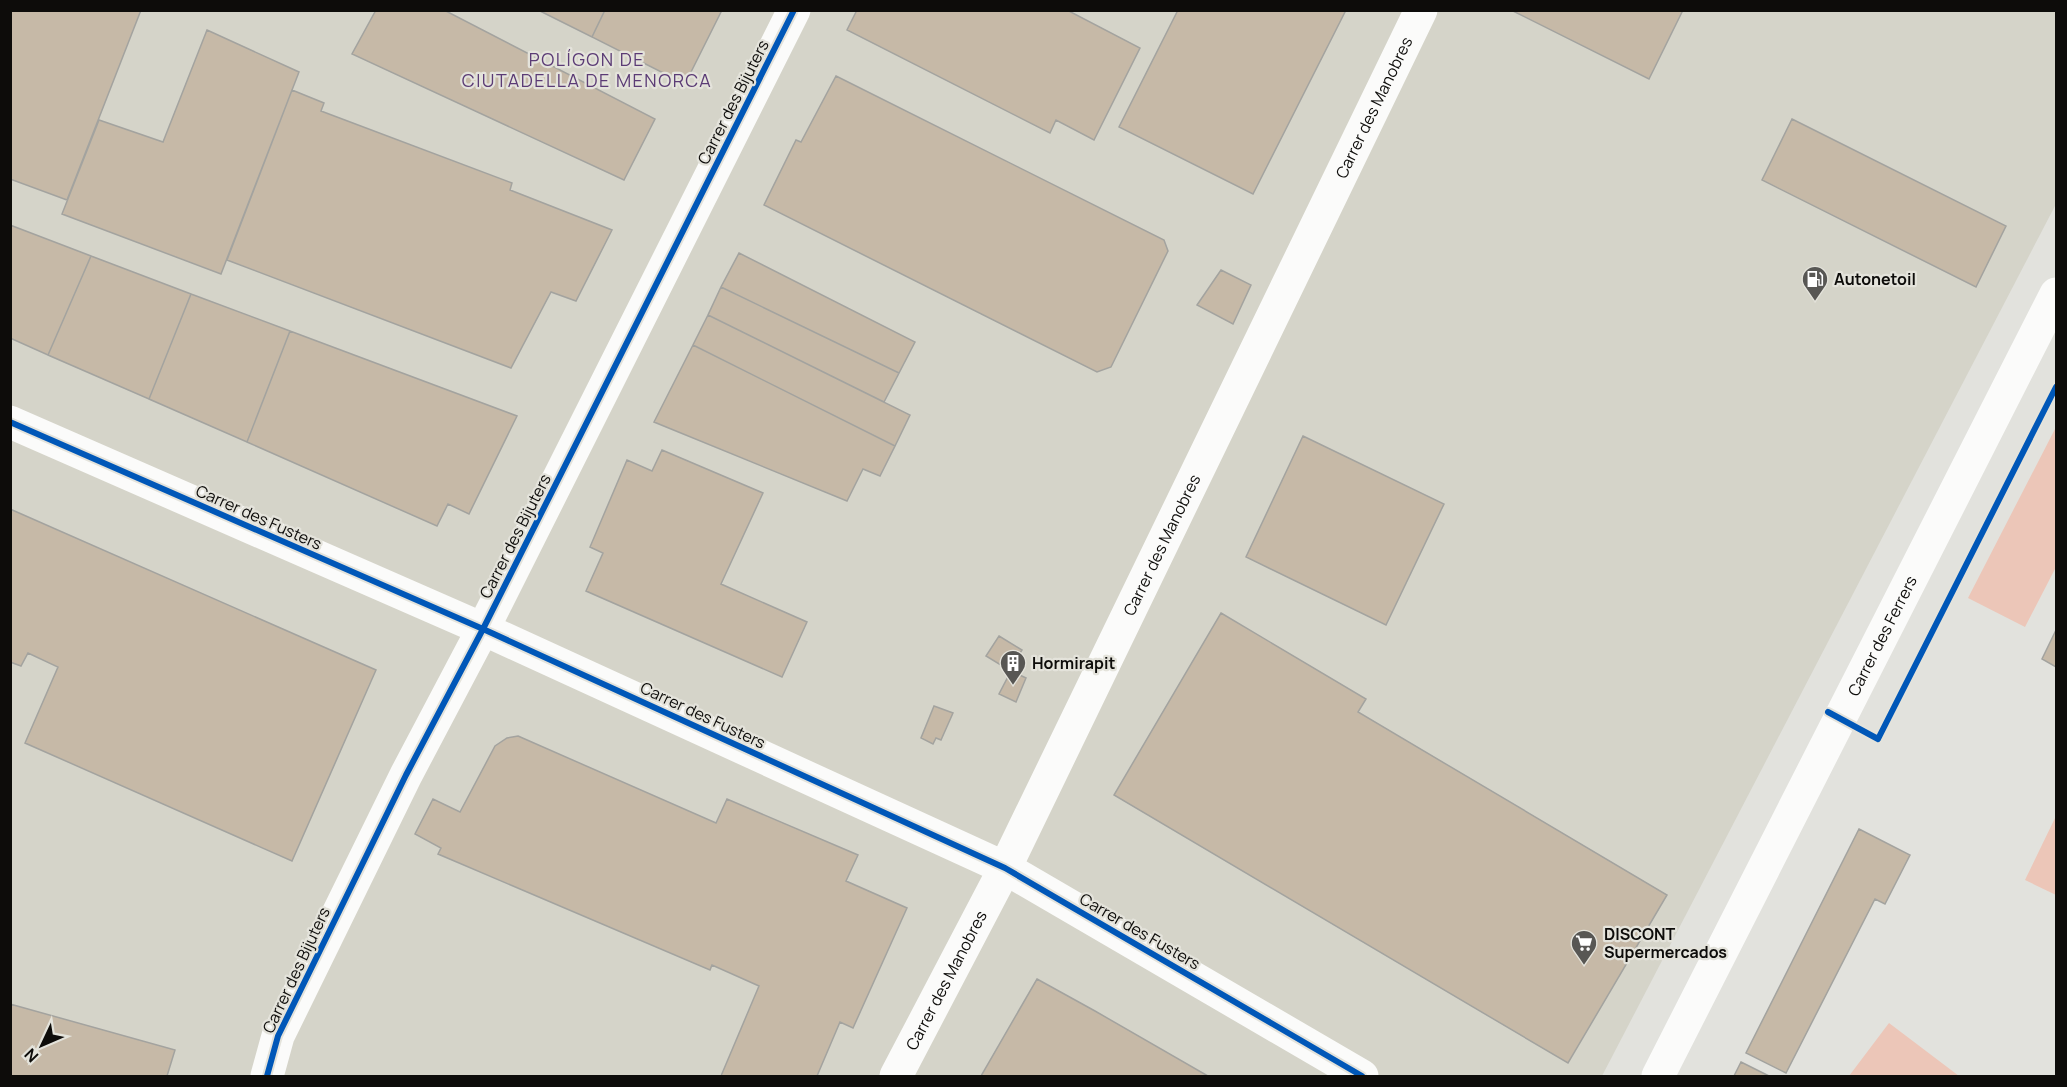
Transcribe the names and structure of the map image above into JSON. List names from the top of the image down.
{
  "streets": {
    "street": [
      "Carrer des Bijuters",
      "Carrer des Manobres",
      "Carrer des Fusters",
      "Carrer des Ferrers"
    ]
  },
  "crossings": [
    ["Carrer des Bijuters", "Carrer des Fusters"],
    ["Carrer des Manobres", "Carrer des Fusters"]
  ],
  "districts": ["POLÍGON DE CIUTADELLA DE MENORCA"],
  "places": {
    "fuel station": ["Autonetoil"],
    "building": ["Hormirapit"],
    "supermarket": ["DISCONT Supermercados"]
  },
  "north": "bottom left"
}
